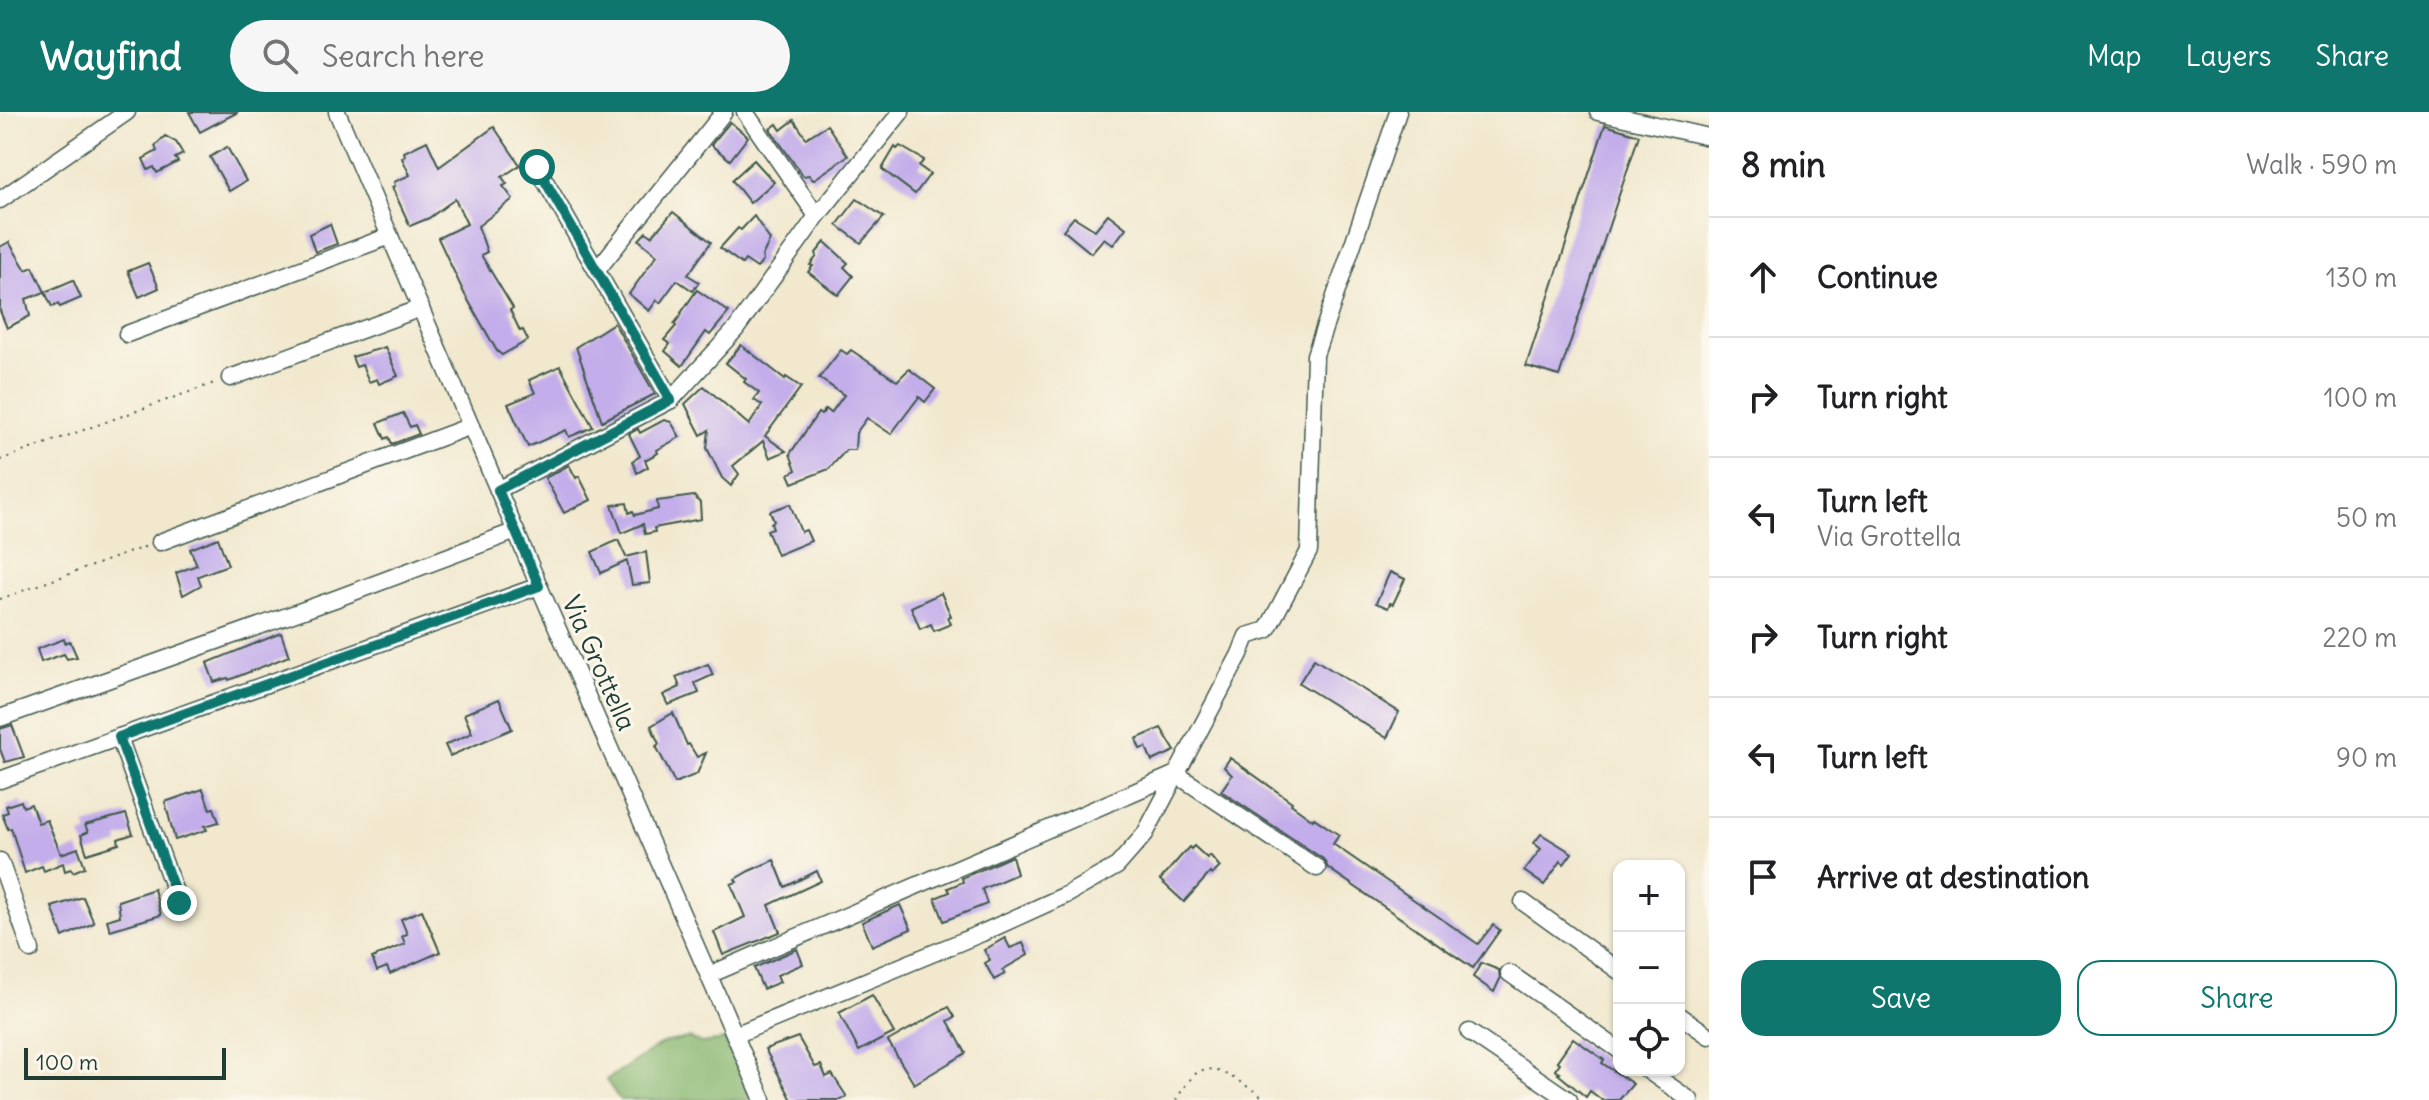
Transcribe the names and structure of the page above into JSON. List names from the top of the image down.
{
  "streets": {
    "street": ["Via Grottella"]
  },
  "scale_bar": "100 m",
  "page": {
    "header": "Wayfind",
    "search": "Search here",
    "nav": ["Map", "Layers", "Share"],
    "heading": ["8 min", "Walk · 590 m"],
    "list": [
      ["Continue", "130 m"],
      ["Turn right", "100 m"],
      ["Turn left", "Via Grottella", "50 m"],
      ["Turn right", "220 m"],
      ["Turn left", "90 m"],
      "Arrive at destination"
    ],
    "map_buttons": ["+", "−"],
    "buttons": ["Save", "Share"],
    "scale": "100 m"
  }
}
